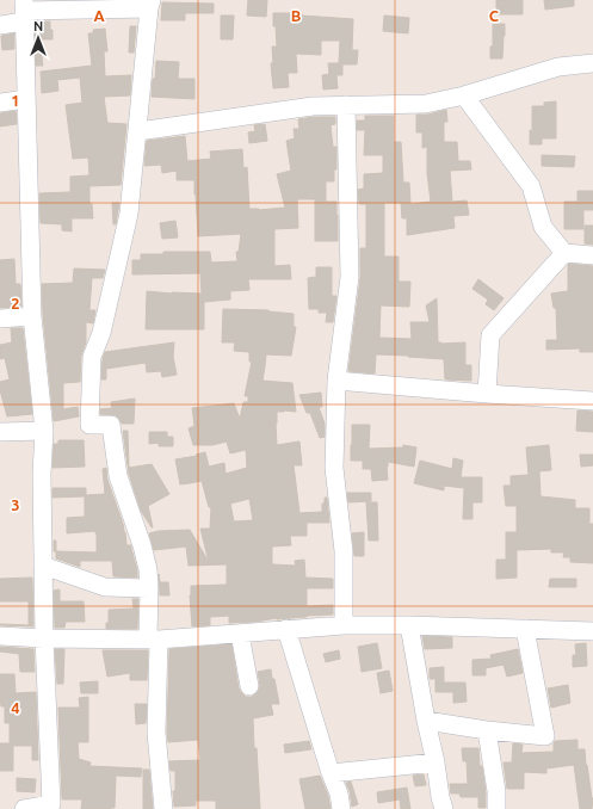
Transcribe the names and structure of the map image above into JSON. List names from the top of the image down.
{
  "north": "top",
  "grid": {
    "columns": ["A", "B", "C"],
    "rows": [
      "1",
      "2",
      "3",
      "4"
    ]
  }
}
